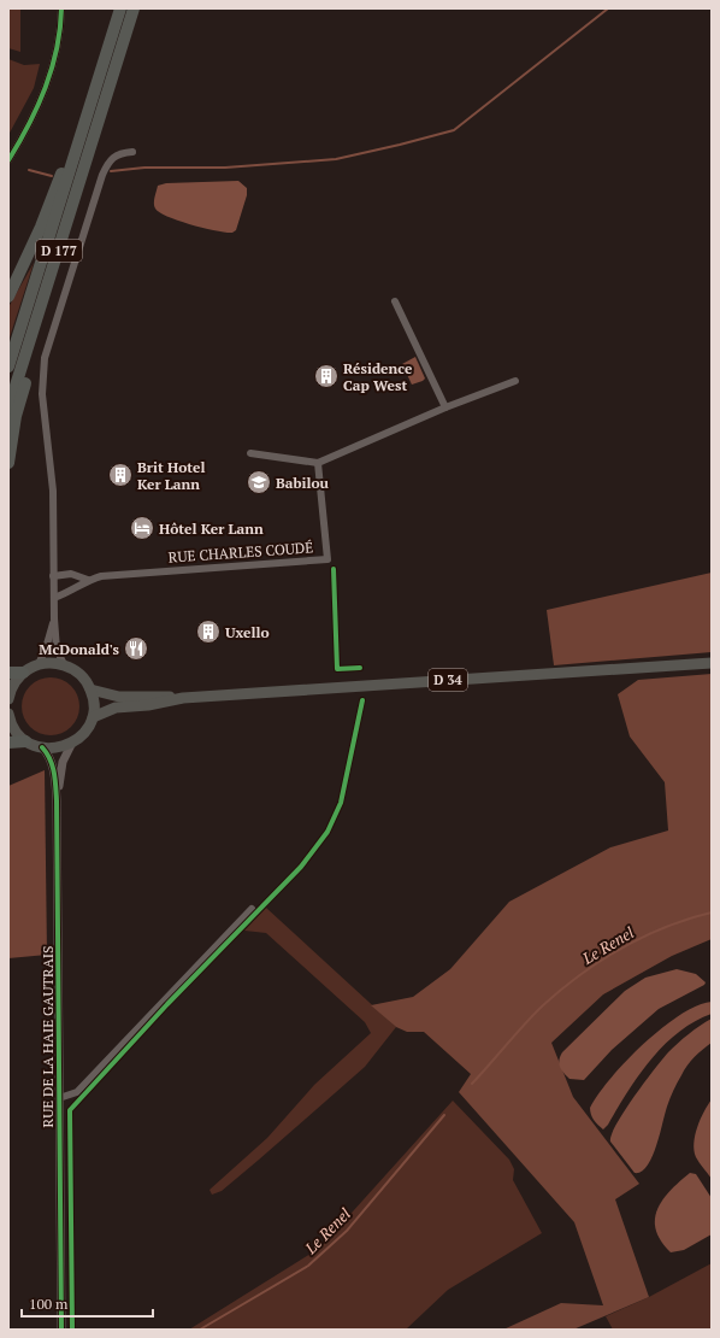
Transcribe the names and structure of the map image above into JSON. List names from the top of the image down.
{
  "streets": {
    "highway": ["D 177"],
    "main road": ["D 34"],
    "street": ["RUE CHARLES COUDÉ", "RUE DE LA HAIE GAUTRAIS"]
  },
  "water": ["Le Renel"],
  "places": {
    "building": ["Résidence Cap West", "Brit Hotel Ker Lann", "Uxello"],
    "school or university": ["Babilou"],
    "hotel": ["Hôtel Ker Lann"],
    "restaurant": ["McDonald's"]
  },
  "scale_bar": "100 m"
}
